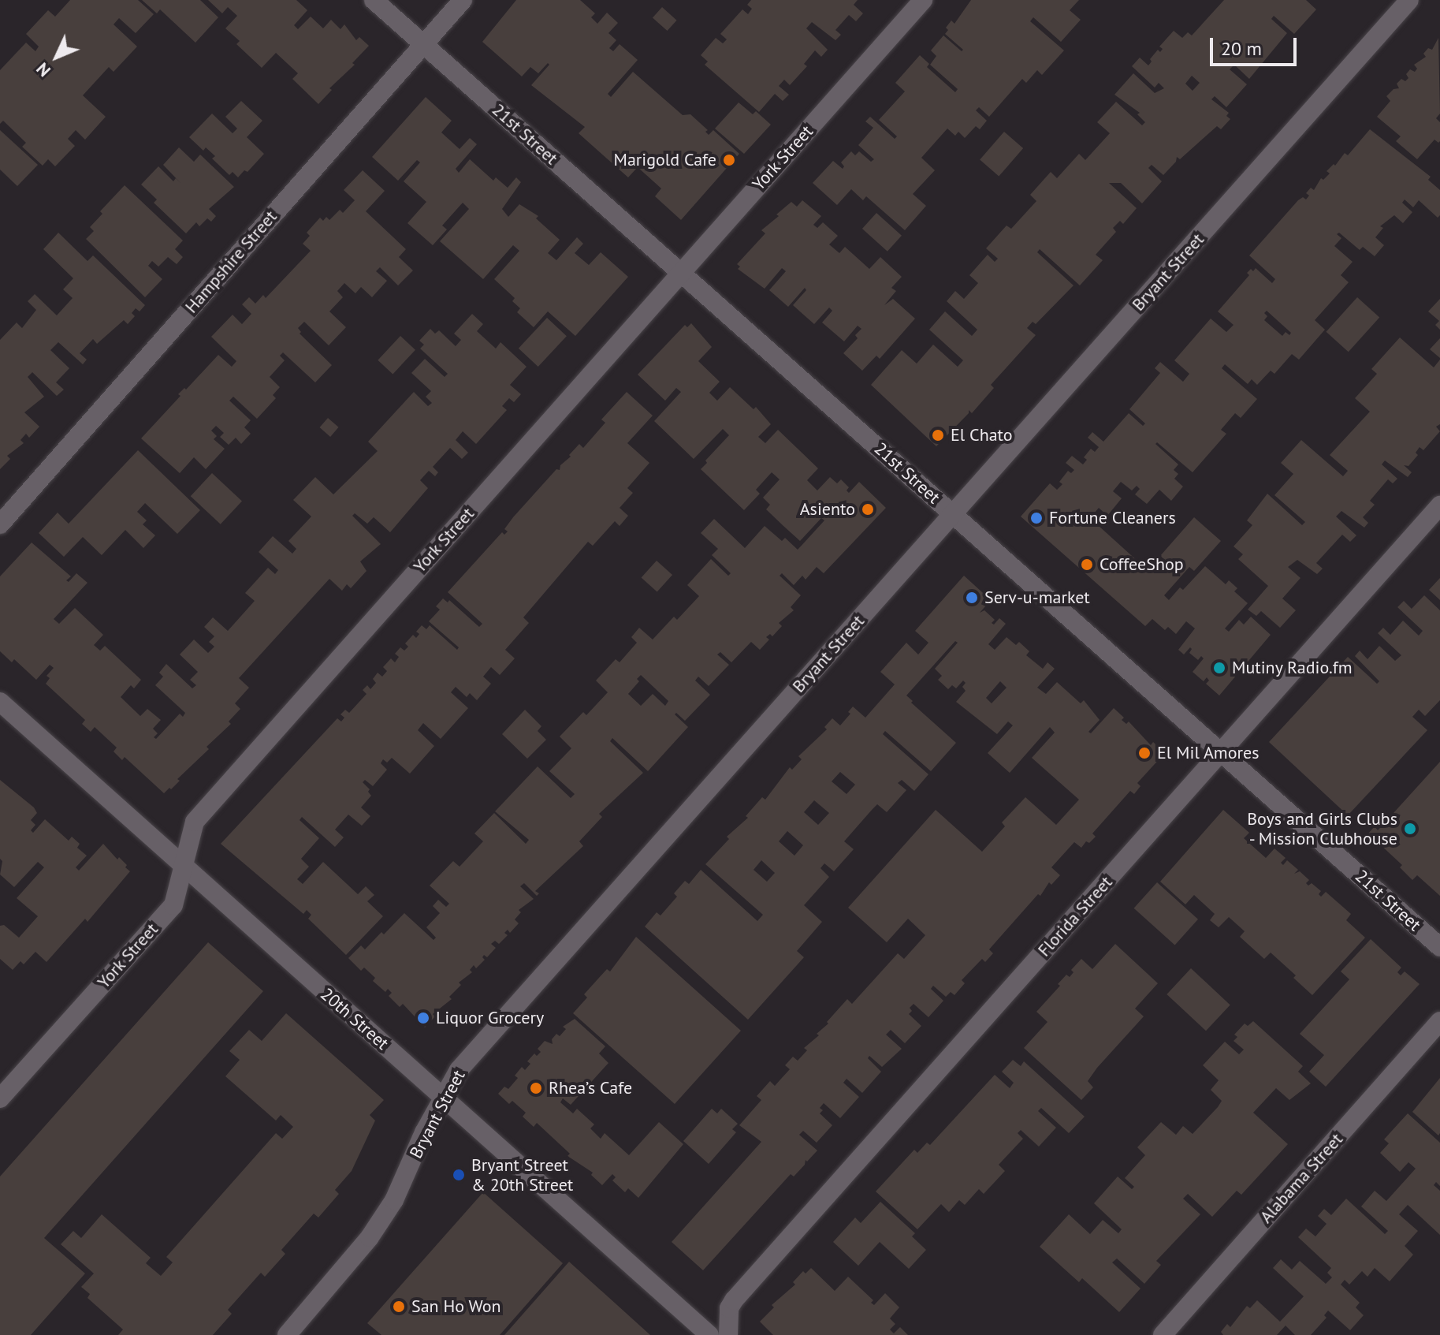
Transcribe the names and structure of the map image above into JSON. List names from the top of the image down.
{
  "streets": {
    "street": [
      "21st Street",
      "York Street",
      "Hampshire Street",
      "Bryant Street",
      "Florida Street",
      "20th Street",
      "Alabama Street"
    ]
  },
  "crossings": [
    ["21st Street", "York Street"],
    ["21st Street", "Hampshire Street"],
    ["21st Street", "Bryant Street"],
    ["21st Street", "Florida Street"],
    ["York Street", "20th Street"],
    ["Bryant Street", "20th Street"]
  ],
  "places": [
    "Marigold Cafe",
    "El Chato",
    "Asiento",
    "Fortune Cleaners",
    "CoffeeShop",
    "Serv-u-market",
    "Mutiny Radio.fm",
    "El Mil Amores",
    "Boys and Girls Clubs - Mission Clubhouse",
    "Liquor Grocery",
    "Rhea’s Cafe",
    "Bryant Street & 20th Street",
    "San Ho Won"
  ],
  "scale_bar": "20 m",
  "north": "bottom left"
}
